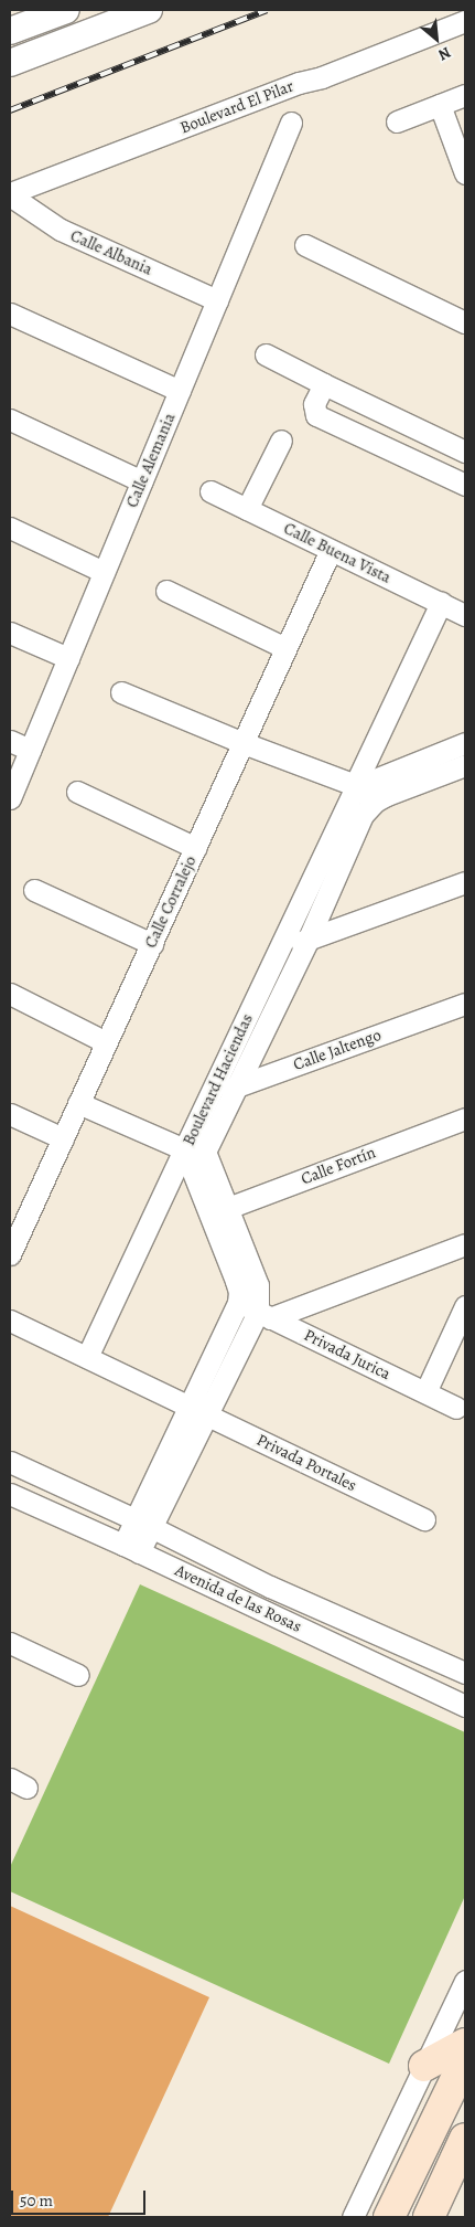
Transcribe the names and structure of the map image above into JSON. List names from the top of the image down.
{
  "streets": {
    "street": [
      "Boulevard El Pilar",
      "Calle Albania",
      "Calle Alemania",
      "Calle Buena Vista",
      "Calle Corralejo",
      "Calle Jaltengo",
      "Boulevard Haciendas",
      "Calle Fortín",
      "Privada Jurica",
      "Privada Portales",
      "Avenida de las Rosas"
    ]
  },
  "crossings": [
    ["Boulevard El Pilar", "Calle Albania"],
    ["Calle Albania", "Calle Alemania"],
    ["Calle Buena Vista", "Calle Corralejo"],
    ["Calle Buena Vista", "Boulevard Haciendas"],
    ["Calle Jaltengo", "Boulevard Haciendas"],
    ["Boulevard Haciendas", "Calle Fortín"],
    ["Boulevard Haciendas", "Privada Jurica"],
    ["Boulevard Haciendas", "Privada Portales"],
    ["Boulevard Haciendas", "Avenida de las Rosas"]
  ],
  "scale_bar": "50 m",
  "north": "bottom right"
}
